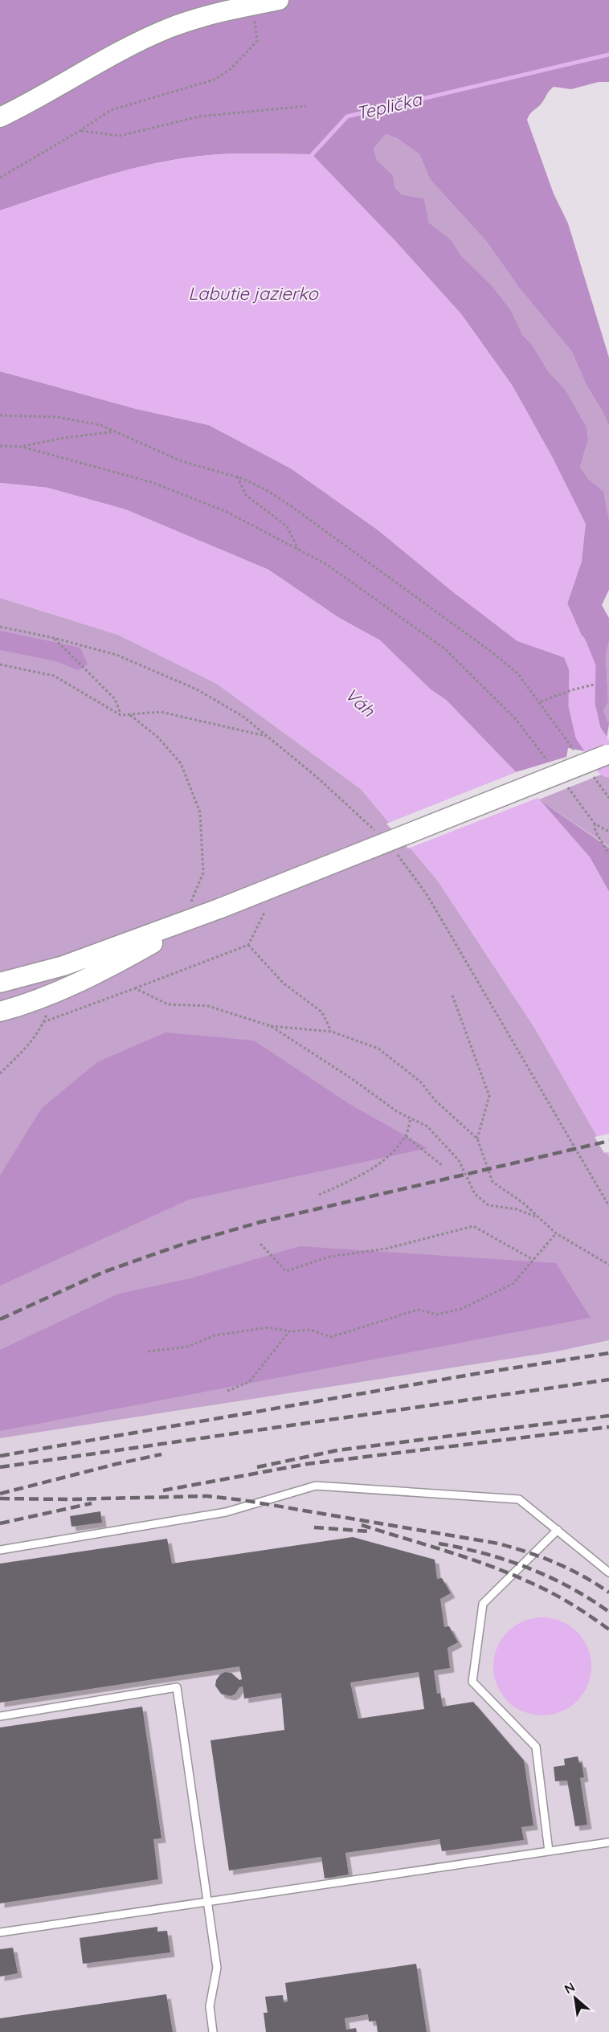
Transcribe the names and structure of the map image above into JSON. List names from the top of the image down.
{
  "water": ["Teplička", "Labutie jazierko", "Váh"],
  "north": "top left"
}
